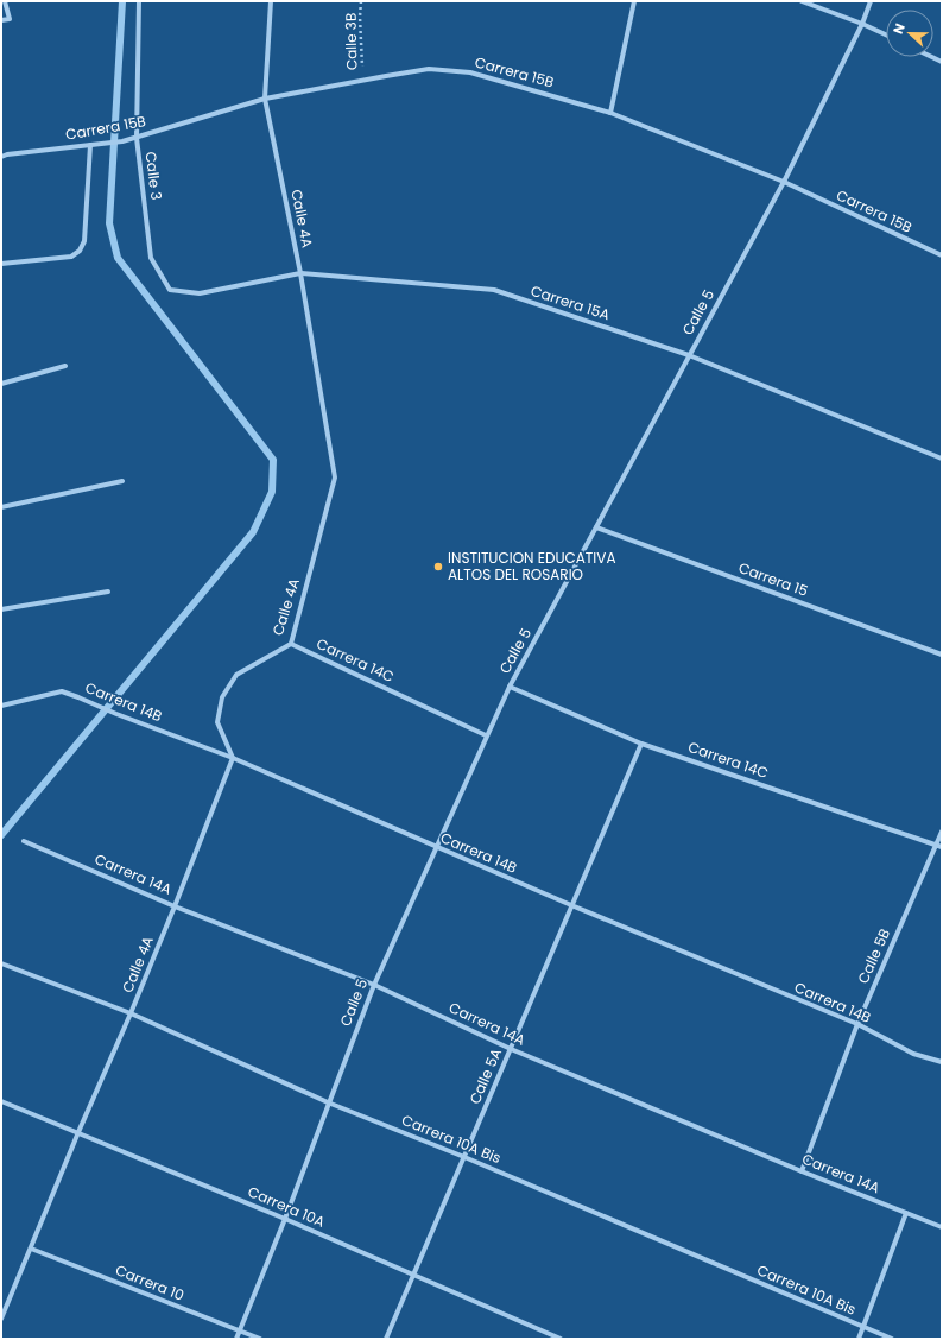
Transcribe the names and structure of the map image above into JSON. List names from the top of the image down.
{
  "streets": {
    "street": [
      "Carrera 15B",
      "Calle 3",
      "Calle 4A",
      "Carrera 15A",
      "Calle 5",
      "Carrera 15",
      "Carrera 14C",
      "Carrera 14B",
      "Carrera 14A",
      "Calle 5B",
      "Calle 5A",
      "Carrera 10A Bis",
      "Carrera 10A",
      "Carrera 10"
    ],
    "path": ["Calle 3B"]
  },
  "crossings": [
    ["Calle 3B", "Carrera 15B"],
    ["Carrera 15B", "Calle 3"],
    ["Carrera 15B", "Calle 4A"],
    ["Carrera 15B", "Calle 5"],
    ["Calle 3", "Carrera 15A"],
    ["Calle 4A", "Carrera 15A"],
    ["Calle 4A", "Carrera 14C"],
    ["Calle 4A", "Carrera 14B"],
    ["Calle 4A", "Carrera 14A"],
    ["Calle 4A", "Carrera 10A Bis"],
    ["Calle 4A", "Carrera 10A"],
    ["Calle 4A", "Carrera 10"],
    ["Carrera 15A", "Calle 5"],
    ["Calle 5", "Carrera 15"],
    ["Calle 5", "Carrera 14C"],
    ["Calle 5", "Carrera 14B"],
    ["Calle 5", "Carrera 14A"],
    ["Calle 5", "Carrera 10A Bis"],
    ["Calle 5", "Carrera 10A"],
    ["Calle 5", "Carrera 10"],
    ["Carrera 14C", "Calle 5B"],
    ["Carrera 14C", "Calle 5A"],
    ["Carrera 14B", "Calle 5B"],
    ["Carrera 14B", "Calle 5A"],
    ["Carrera 14A", "Calle 5B"],
    ["Carrera 14A", "Calle 5A"],
    ["Calle 5A", "Carrera 10A Bis"],
    ["Calle 5A", "Carrera 10A"]
  ],
  "places": ["INSTITUCION EDUCATIVA ALTOS DEL ROSARIO"],
  "north": "left"
}
